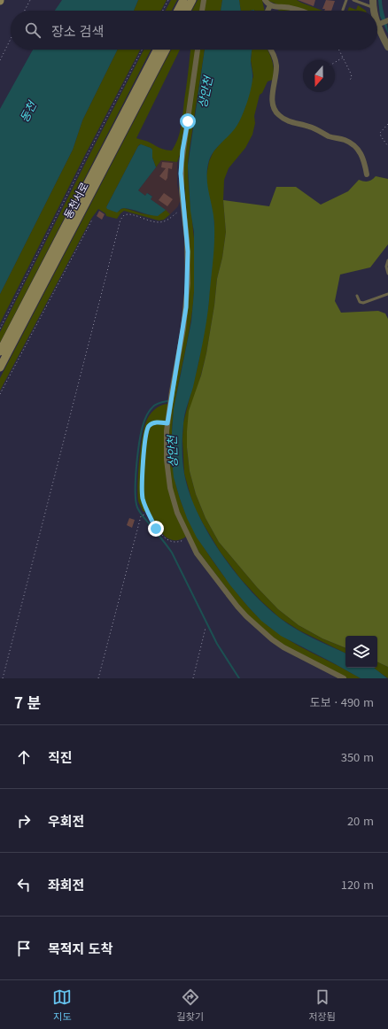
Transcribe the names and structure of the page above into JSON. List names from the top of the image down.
{
  "streets": {
    "main road": ["동천서로"]
  },
  "water": ["상안천", "동천"],
  "north": "bottom",
  "page": {
    "search": "장소 검색",
    "heading": ["7 분", "도보 · 490 m"],
    "list": [
      ["직진", "350 m"],
      ["우회전", "20 m"],
      ["좌회전", "120 m"],
      "목적지 도착"
    ],
    "nav": ["지도", "길찾기", "저장됨"]
  }
}
